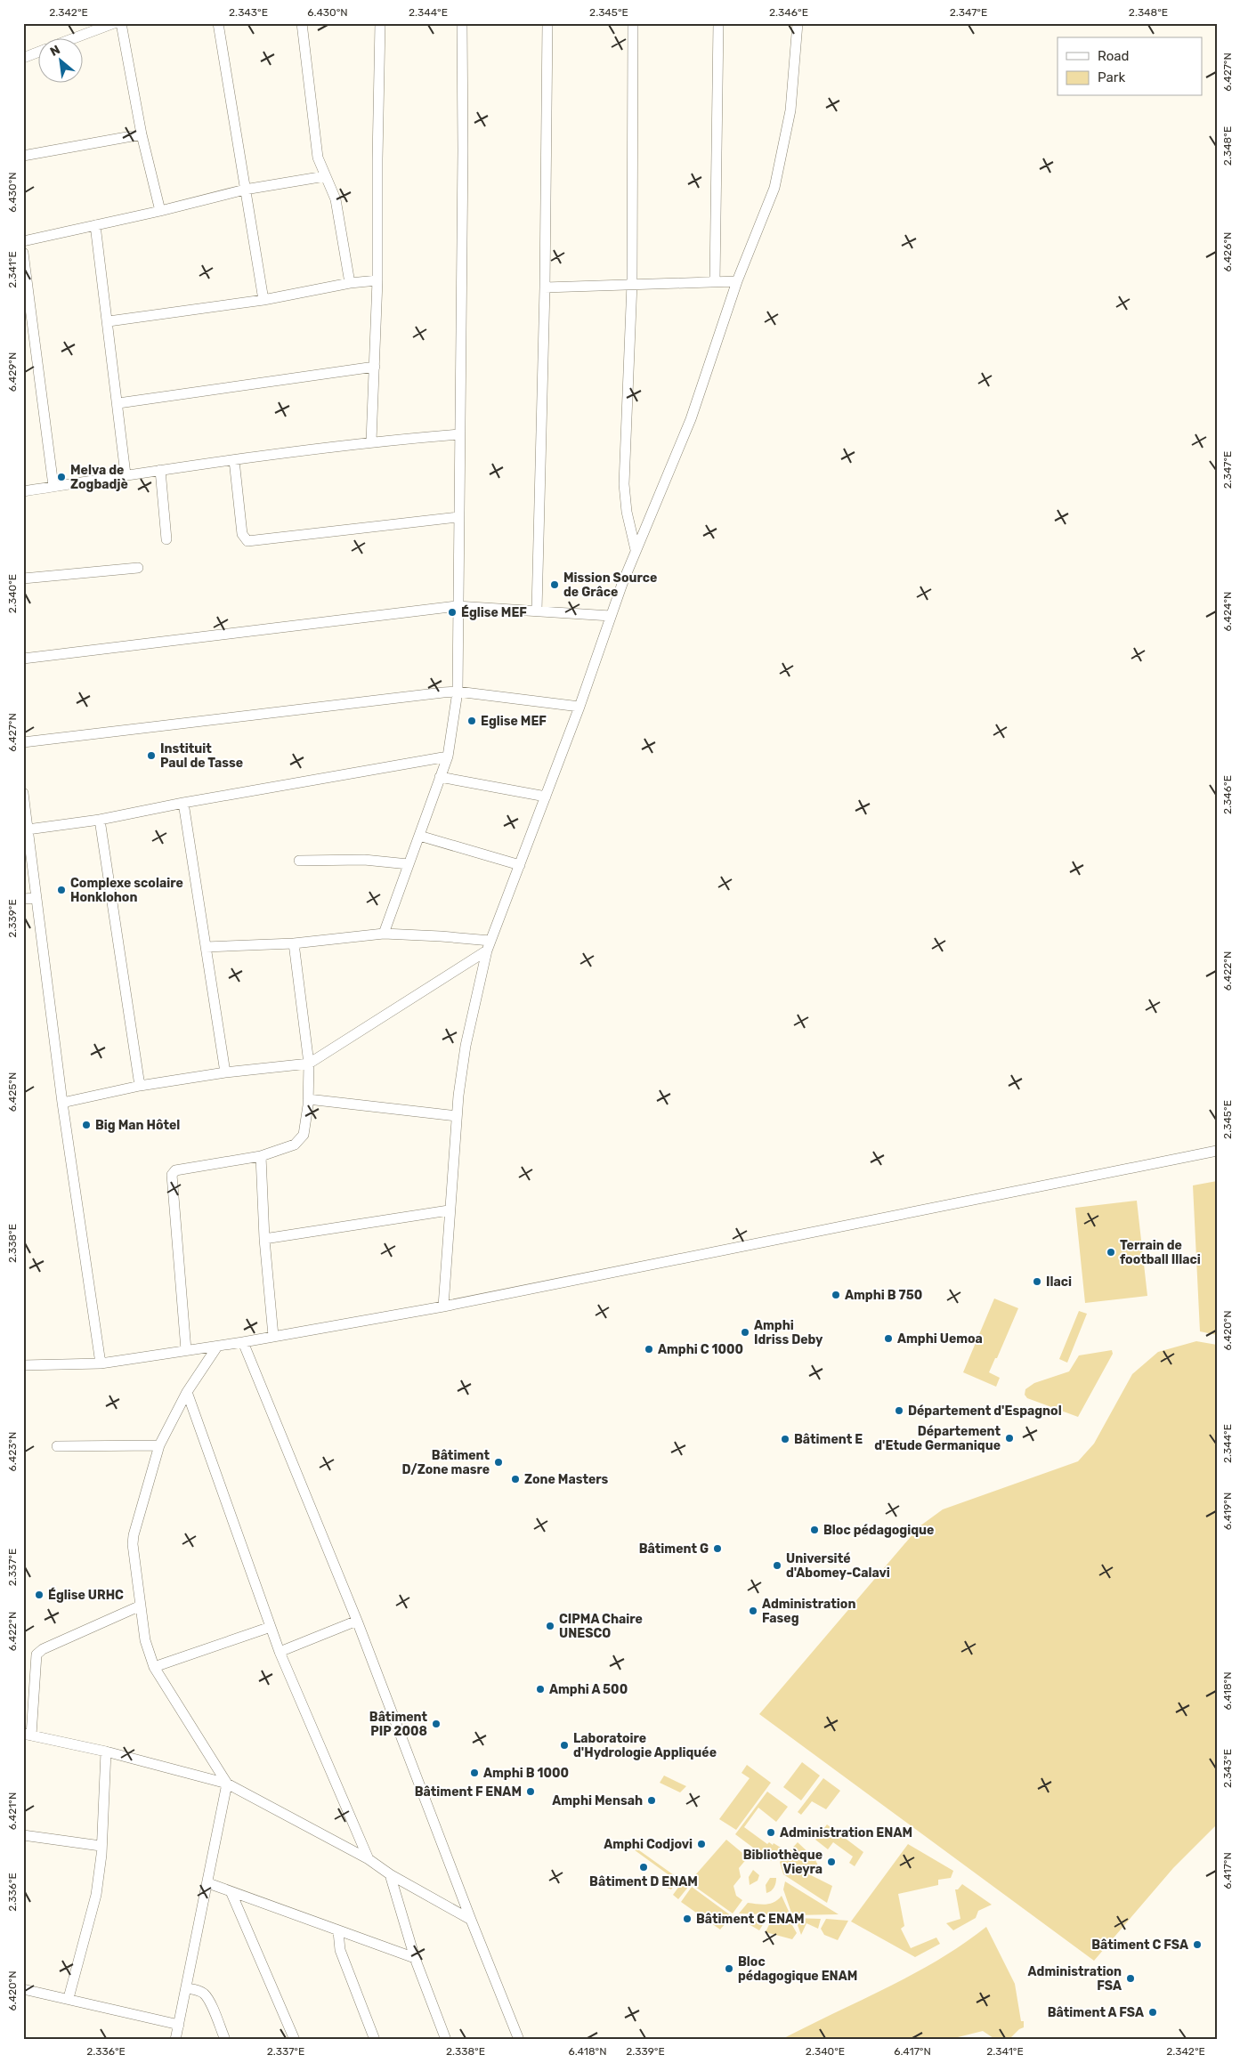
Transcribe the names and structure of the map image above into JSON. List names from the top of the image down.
{
  "places": [
    "Melva de Zogbadjè",
    "Mission Source de Grâce",
    "Église MEF",
    "Eglise MEF",
    "Instituit Paul de Tasse",
    "Complexe scolaire Honklohon",
    "Big Man Hôtel",
    "Terrain de football Illaci",
    "Ilaci",
    "Amphi B 750",
    "Amphi Idriss Deby",
    "Amphi Uemoa",
    "Amphi C 1000",
    "Département d'Espagnol",
    "Département d'Etude Germanique",
    "Bâtiment E",
    "Bâtiment D/Zone masre",
    "Zone Masters",
    "Bloc pédagogique",
    "Bâtiment G",
    "Université d'Abomey-Calavi",
    "Église URHC",
    "Administration Faseg",
    "CIPMA Chaire UNESCO",
    "Amphi A 500",
    "Bâtiment PIP 2008",
    "Laboratoire d'Hydrologie Appliquée",
    "Amphi B 1000",
    "Bâtiment F ENAM",
    "Amphi Mensah",
    "Administration ENAM",
    "Amphi Codjovi",
    "Bibliothèque Vieyra",
    "Bâtiment D ENAM",
    "Bâtiment C ENAM",
    "Bâtiment C FSA",
    "Bloc pédagogique ENAM",
    "Administration FSA",
    "Bâtiment A FSA"
  ],
  "legend": ["Road", "Park"],
  "north": "top left",
  "coordinates": [
    "2.342°E",
    "2.343°E",
    "6.430°N",
    "2.344°E",
    "2.345°E",
    "2.346°E",
    "2.347°E",
    "2.348°E",
    "6.427°N",
    "6.426°N",
    "2.341°E",
    "6.429°N",
    "2.340°E",
    "6.424°N",
    "2.339°E",
    "6.422°N",
    "6.425°N",
    "2.338°E",
    "6.420°N",
    "6.423°N",
    "6.419°N",
    "2.337°E",
    "6.418°N",
    "6.421°N",
    "6.417°N",
    "2.336°E"
  ]
}
